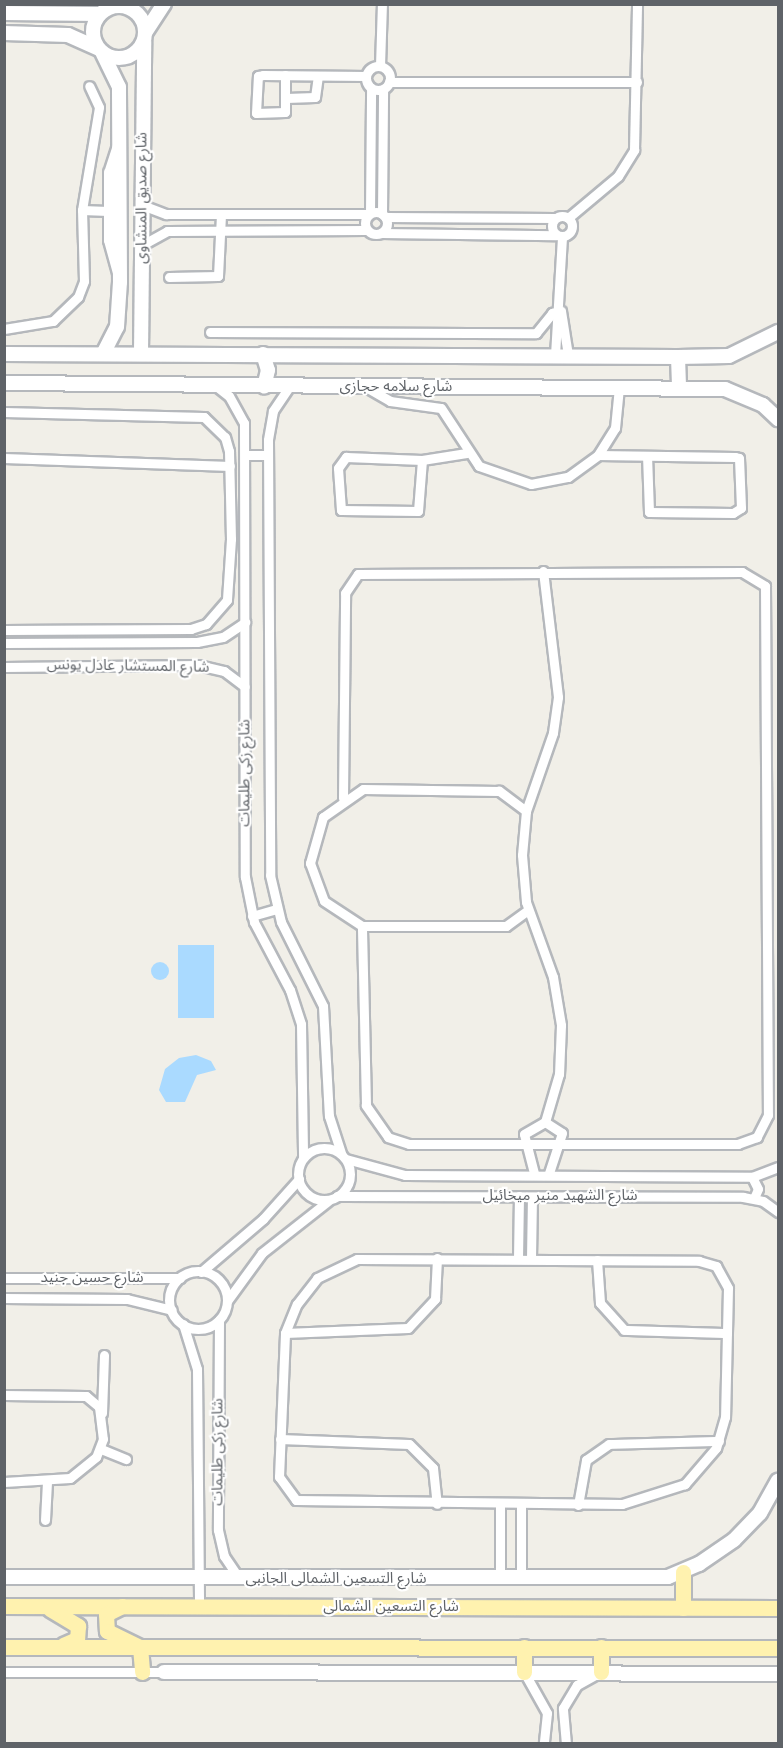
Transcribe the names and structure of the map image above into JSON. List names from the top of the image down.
{
  "streets": {
    "main road": ["شارع التسعين الشمالى"],
    "street": [
      "شارع صديق المنشاوى",
      "شارع سلامه حجازى",
      "شارع المستشار عادل يونس",
      "شارع زكى طليمات",
      "شارع الشهيد منير ميخائيل",
      "شارع حسين جنيد",
      "شارع التسعين الشمالى الجانبى"
    ]
  },
  "crossings": [
    ["شارع سلامه حجازى", "شارع زكى طليمات"],
    ["شارع المستشار عادل يونس", "شارع زكى طليمات"],
    ["شارع زكى طليمات", "شارع الشهيد منير ميخائيل"],
    ["شارع زكى طليمات", "شارع حسين جنيد"],
    ["شارع زكى طليمات", "شارع التسعين الشمالى الجانبى"],
    ["شارع زكى طليمات", "شارع التسعين الشمالى"]
  ]
}
